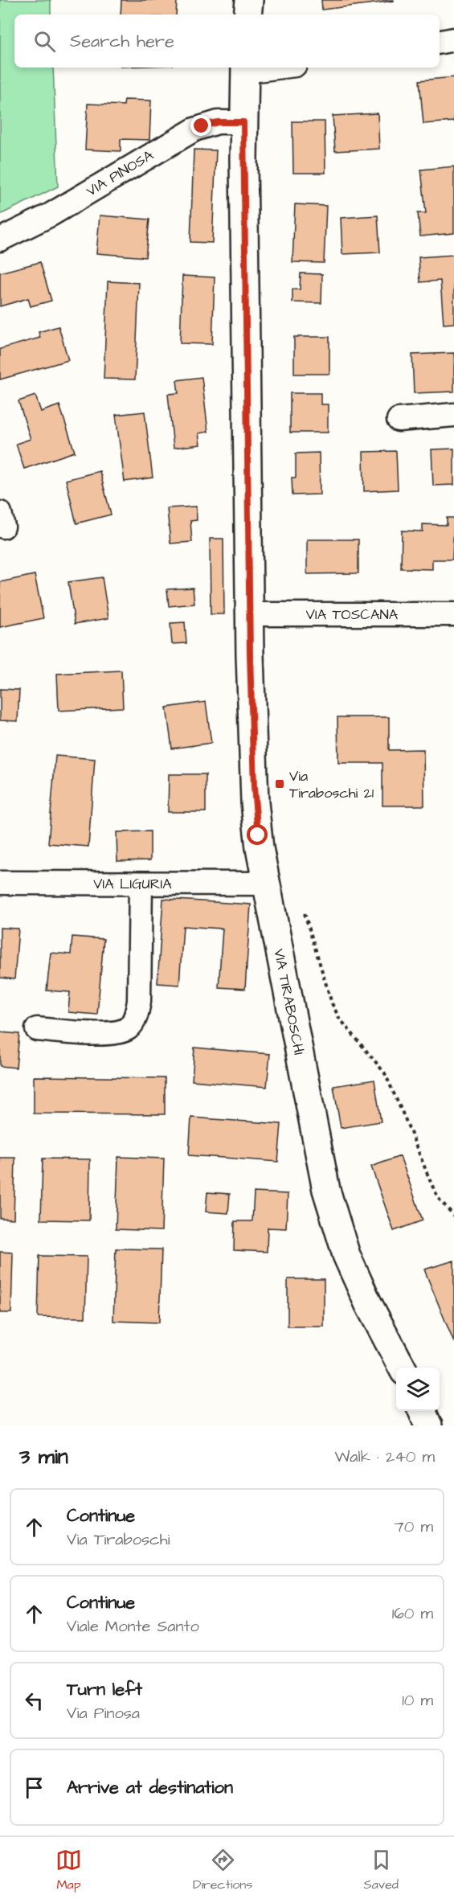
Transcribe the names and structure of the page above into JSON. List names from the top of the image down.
{
  "streets": {
    "street": [
      "VIA PINOSA",
      "VIA TOSCANA",
      "VIA LIGURIA",
      "VIA TIRABOSCHI"
    ]
  },
  "crossings": [
    ["VIA PINOSA", "VIA TIRABOSCHI"],
    ["VIA TOSCANA", "VIA TIRABOSCHI"],
    ["VIA LIGURIA", "VIA TIRABOSCHI"]
  ],
  "places": {
    "transit": ["Via Tiraboschi 21"]
  },
  "page": {
    "search": "Search here",
    "heading": ["3 min", "Walk · 240 m"],
    "list": [
      ["Continue", "Via Tiraboschi", "70 m"],
      ["Continue", "Viale Monte Santo", "160 m"],
      ["Turn left", "Via Pinosa", "10 m"],
      "Arrive at destination"
    ],
    "nav": ["Map", "Directions", "Saved"]
  }
}
